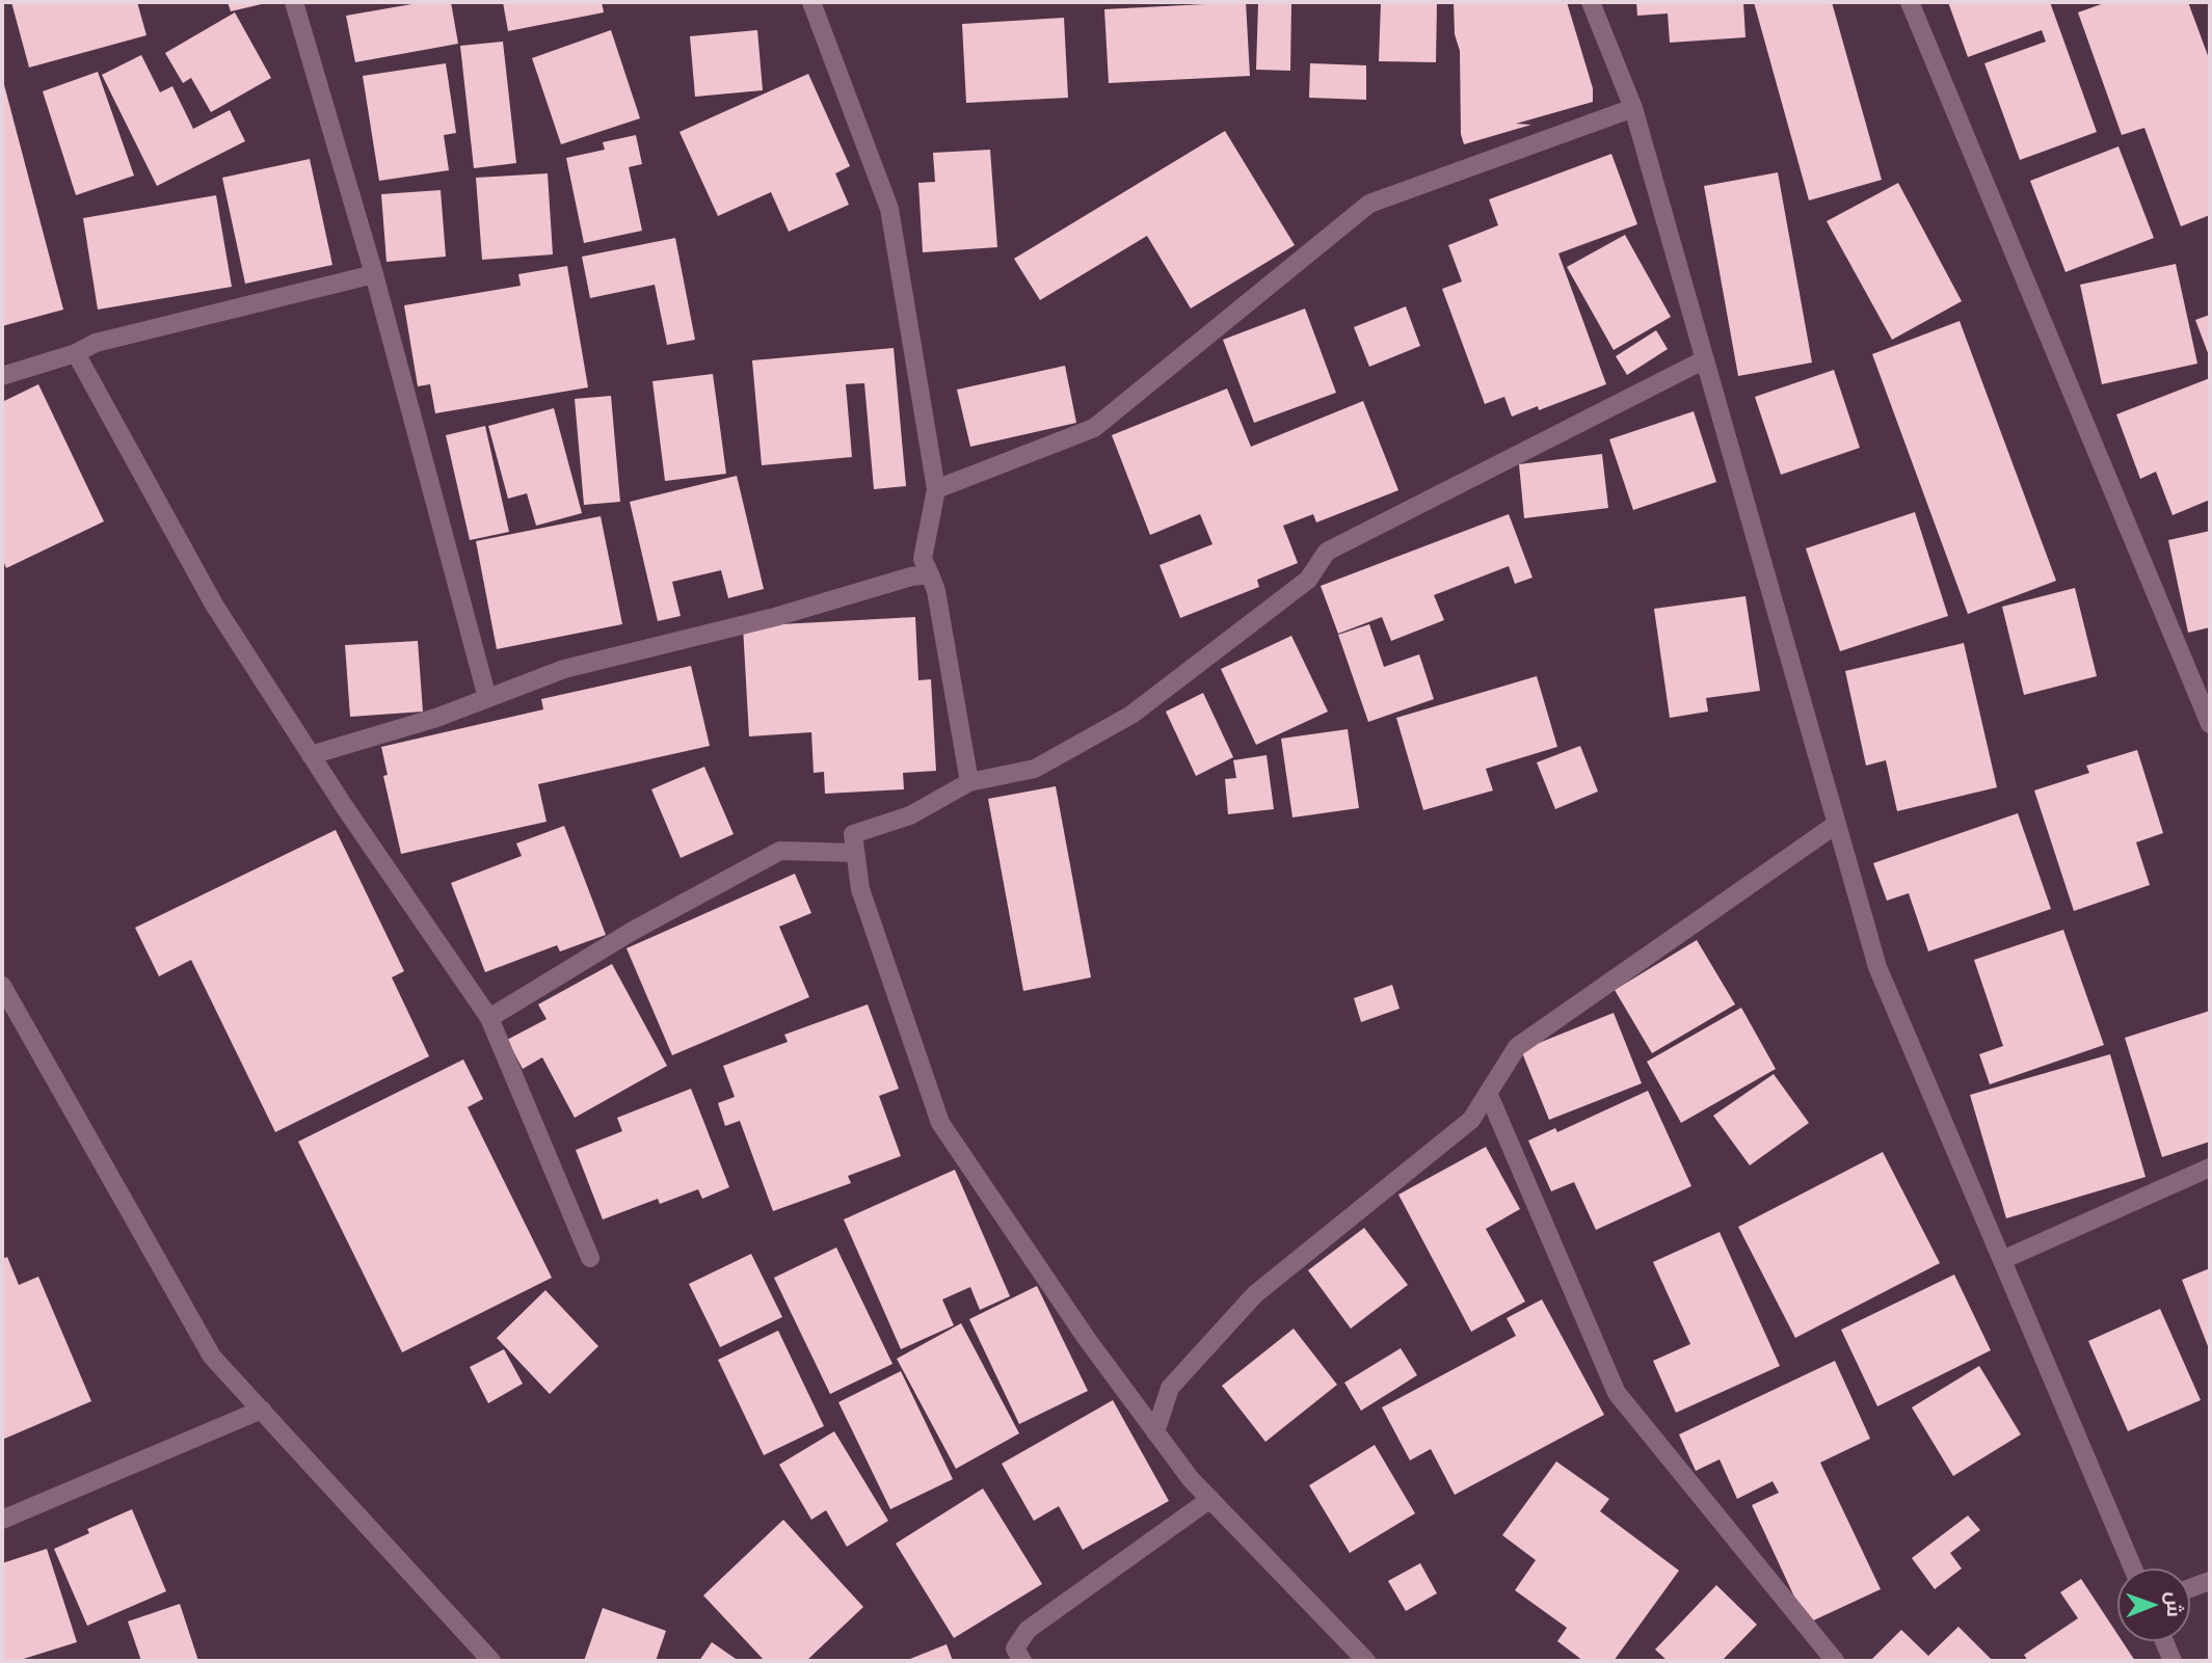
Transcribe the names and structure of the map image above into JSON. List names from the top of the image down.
{
  "north": "right"
}
